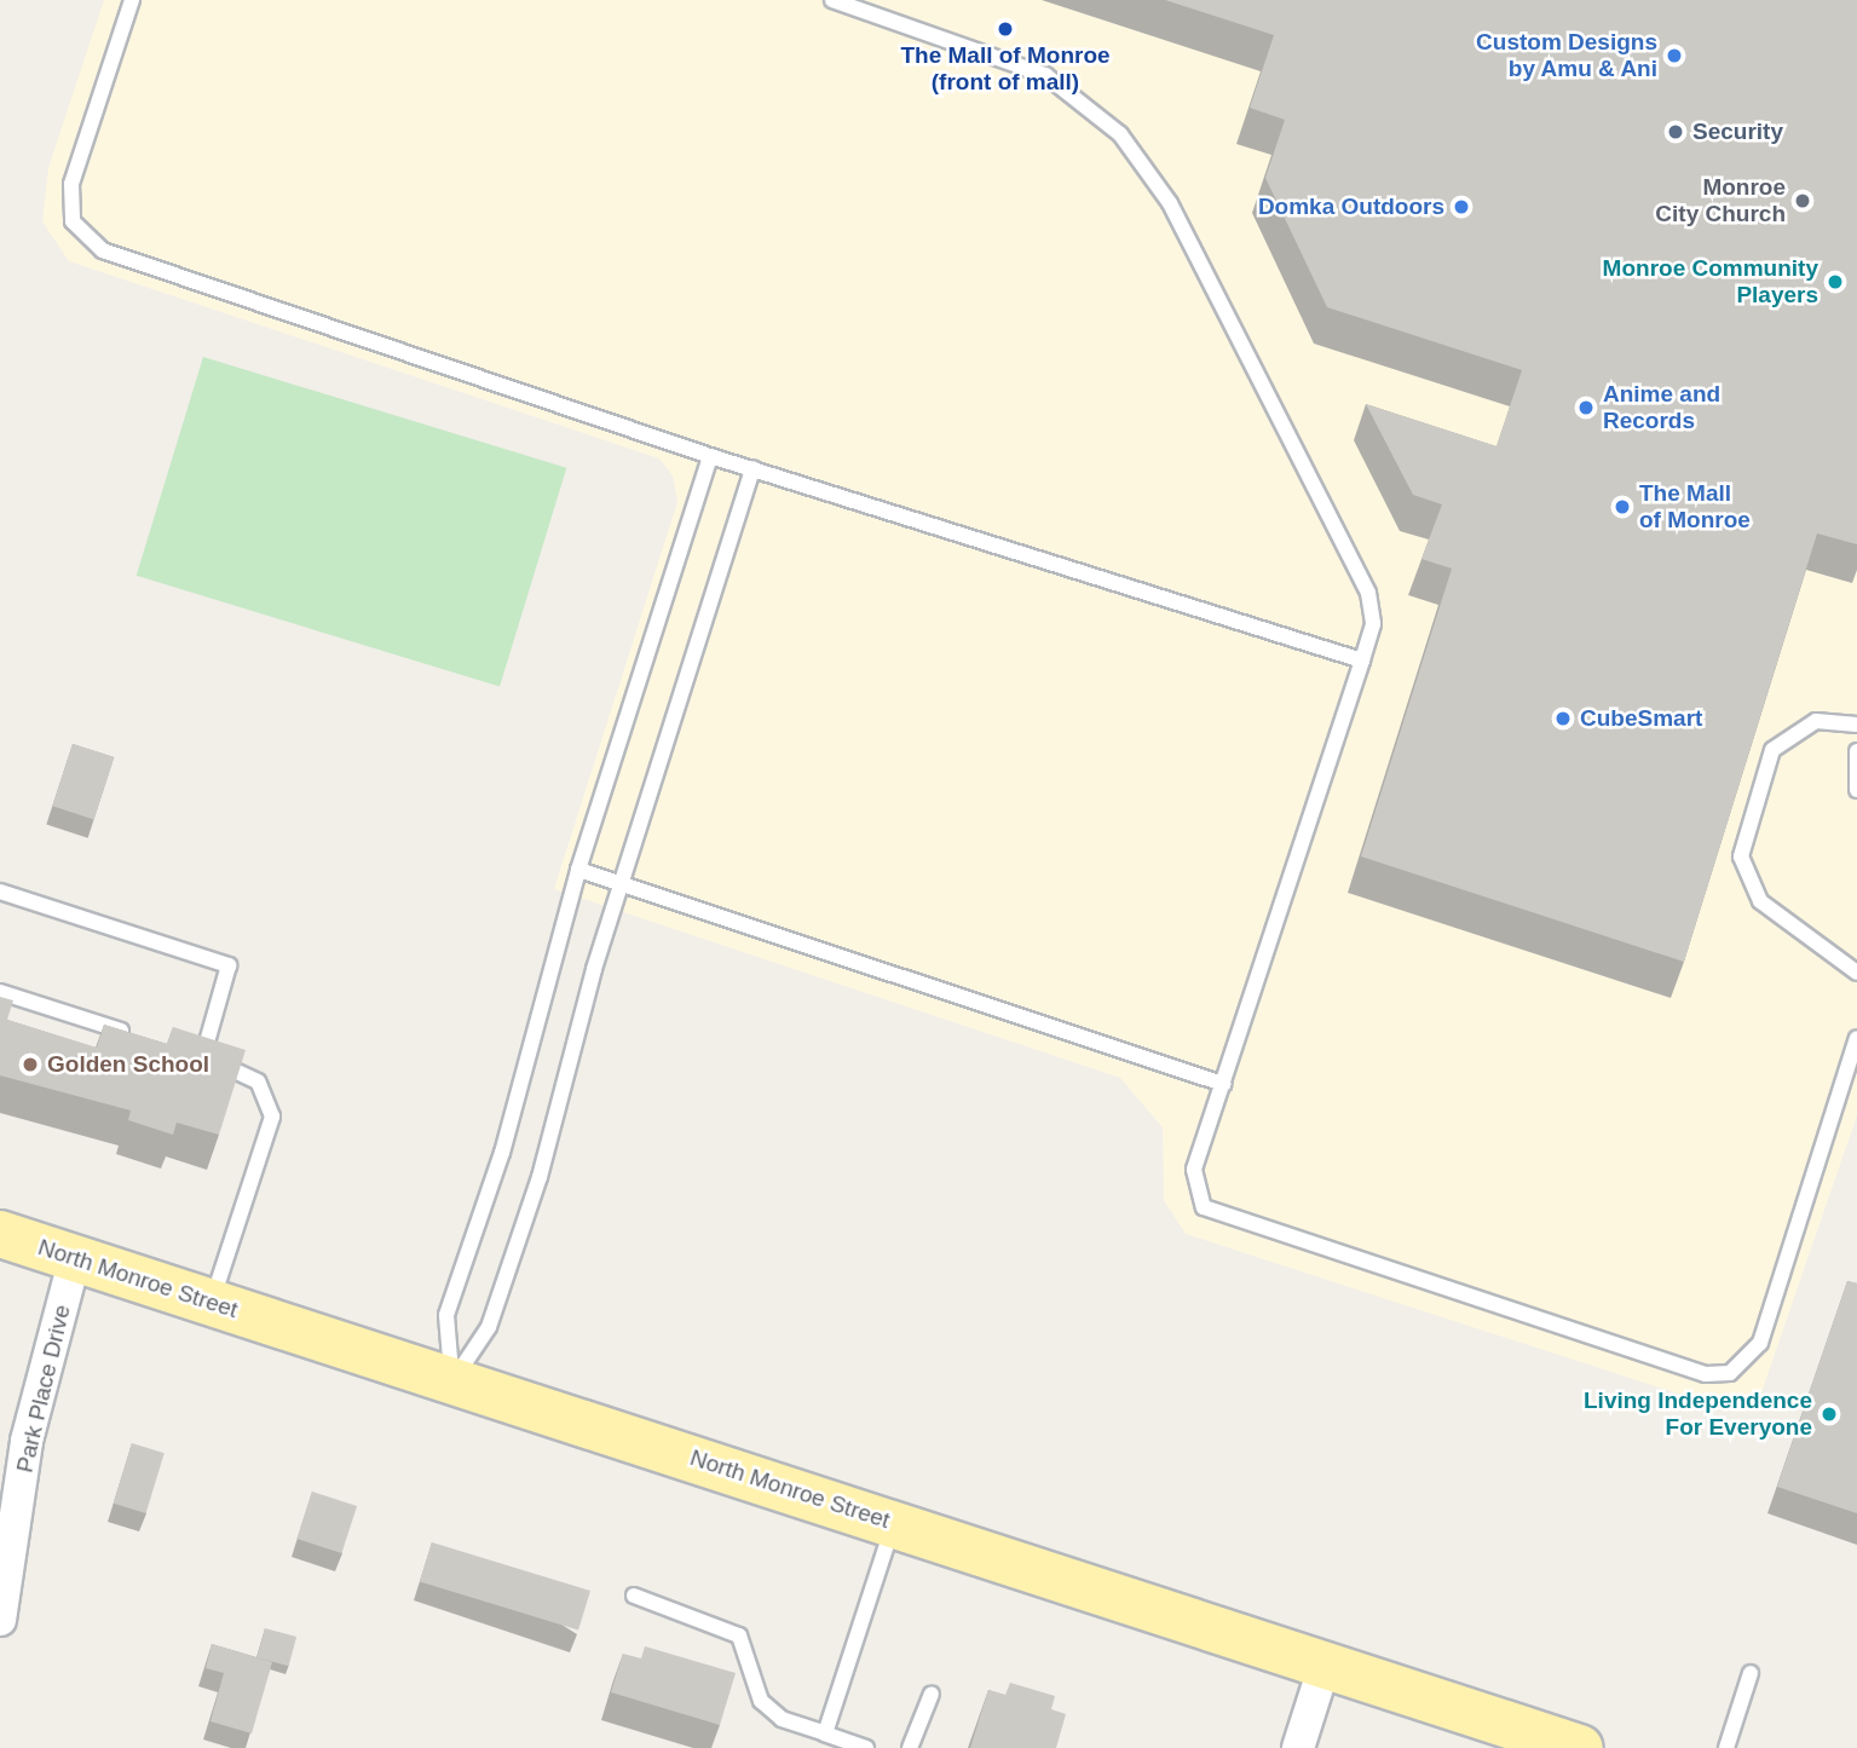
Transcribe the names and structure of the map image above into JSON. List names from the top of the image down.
{
  "streets": {
    "main road": ["North Monroe Street"],
    "street": ["Park Place Drive"]
  },
  "crossings": [
    ["North Monroe Street", "Park Place Drive"]
  ],
  "places": [
    "The Mall of Monroe (front of mall)",
    "Custom Designs by Amu & Ani",
    "Security",
    "Monroe City Church",
    "Domka Outdoors",
    "Monroe Community Players",
    "Anime and Records",
    "The Mall of Monroe",
    "CubeSmart",
    "Golden School",
    "Living Independence For Everyone"
  ]
}
